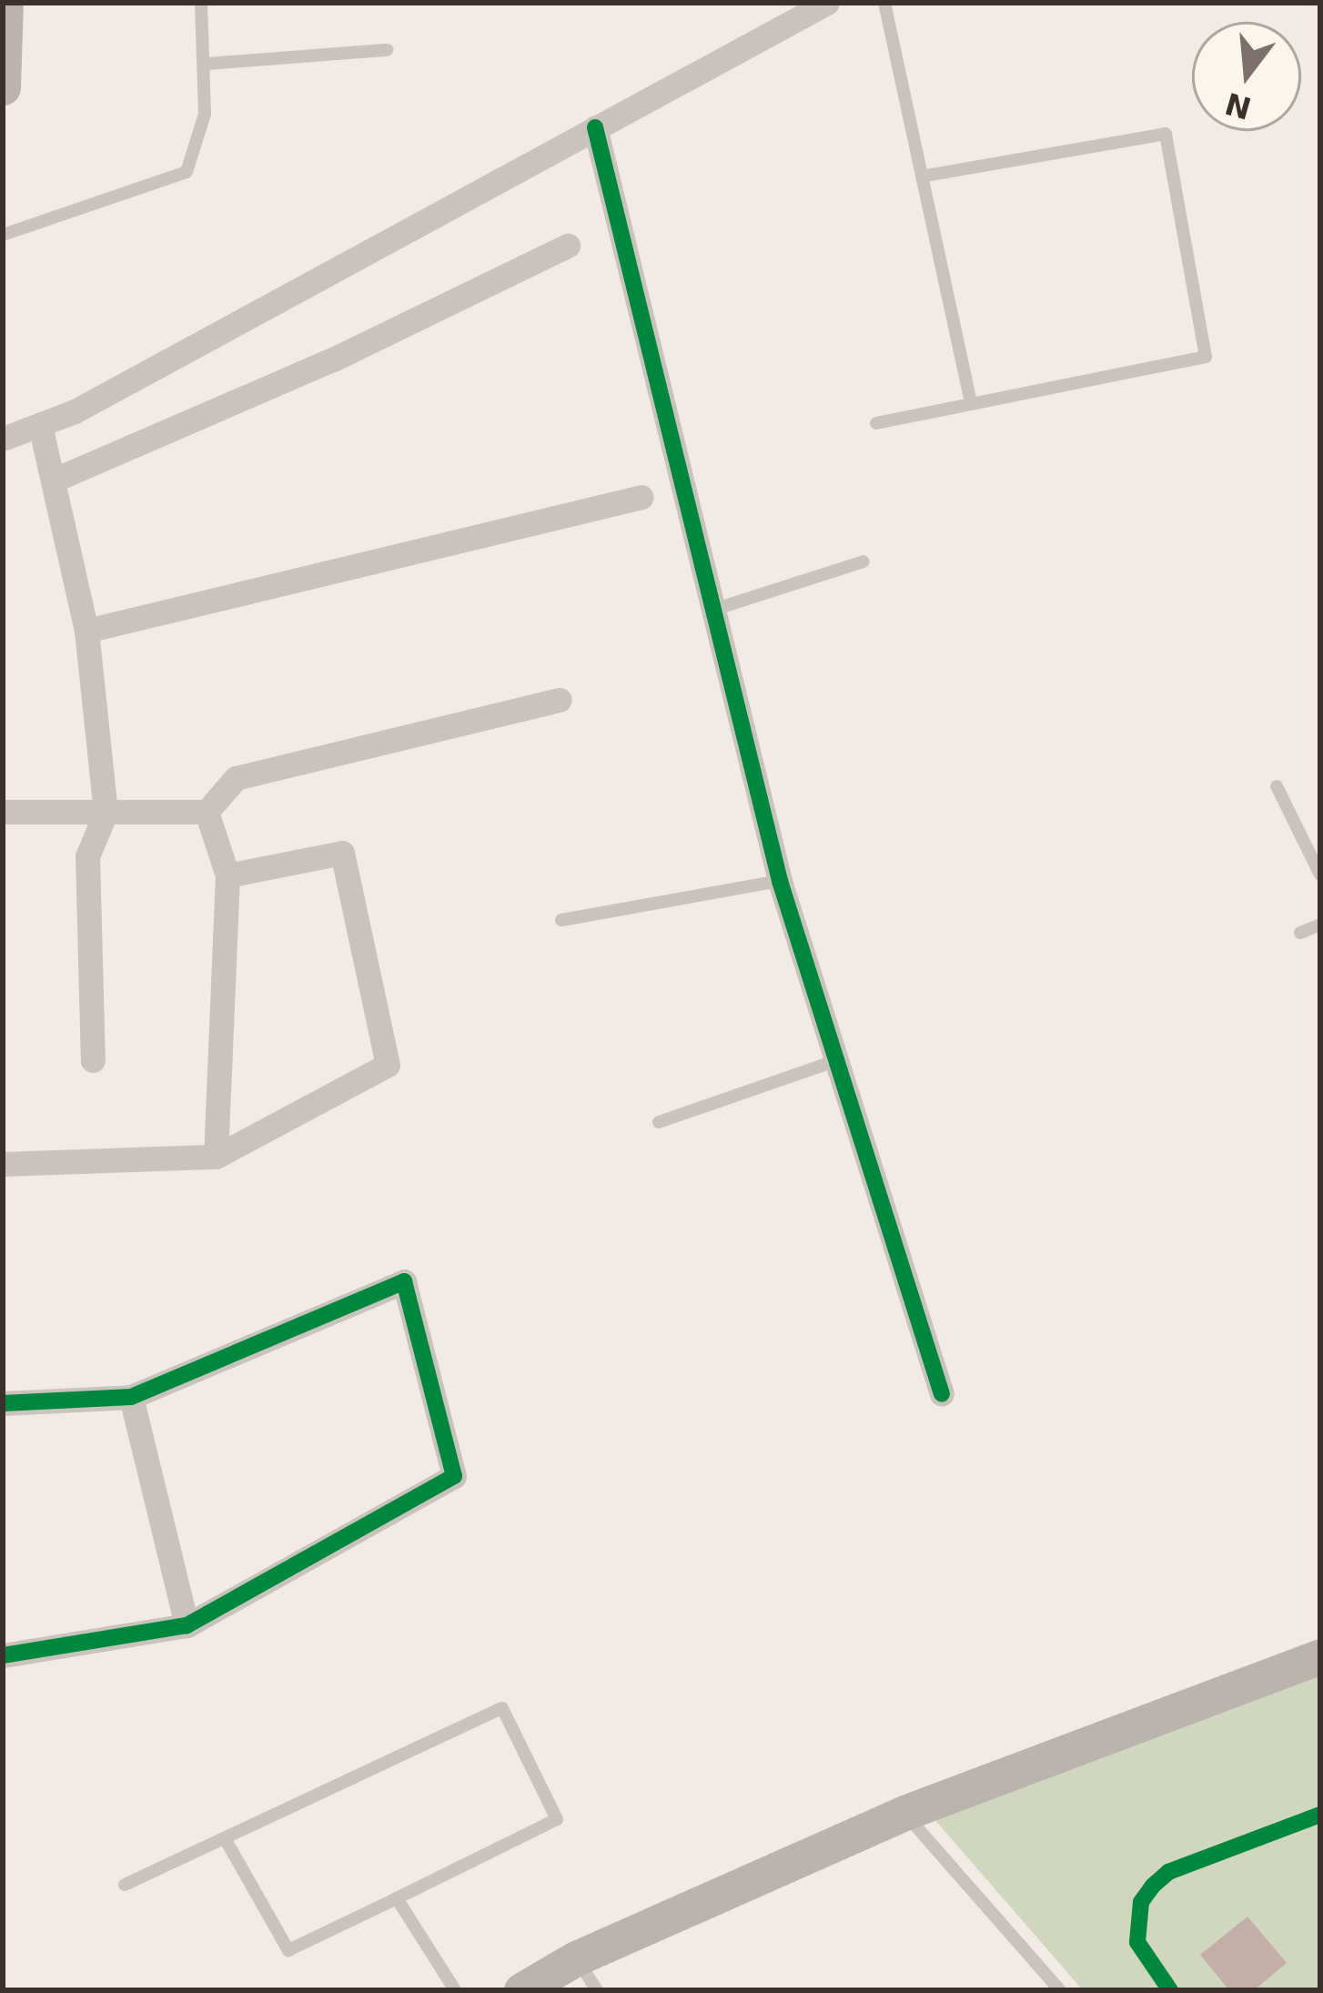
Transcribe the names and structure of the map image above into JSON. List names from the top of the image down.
{
  "north": "bottom"
}
